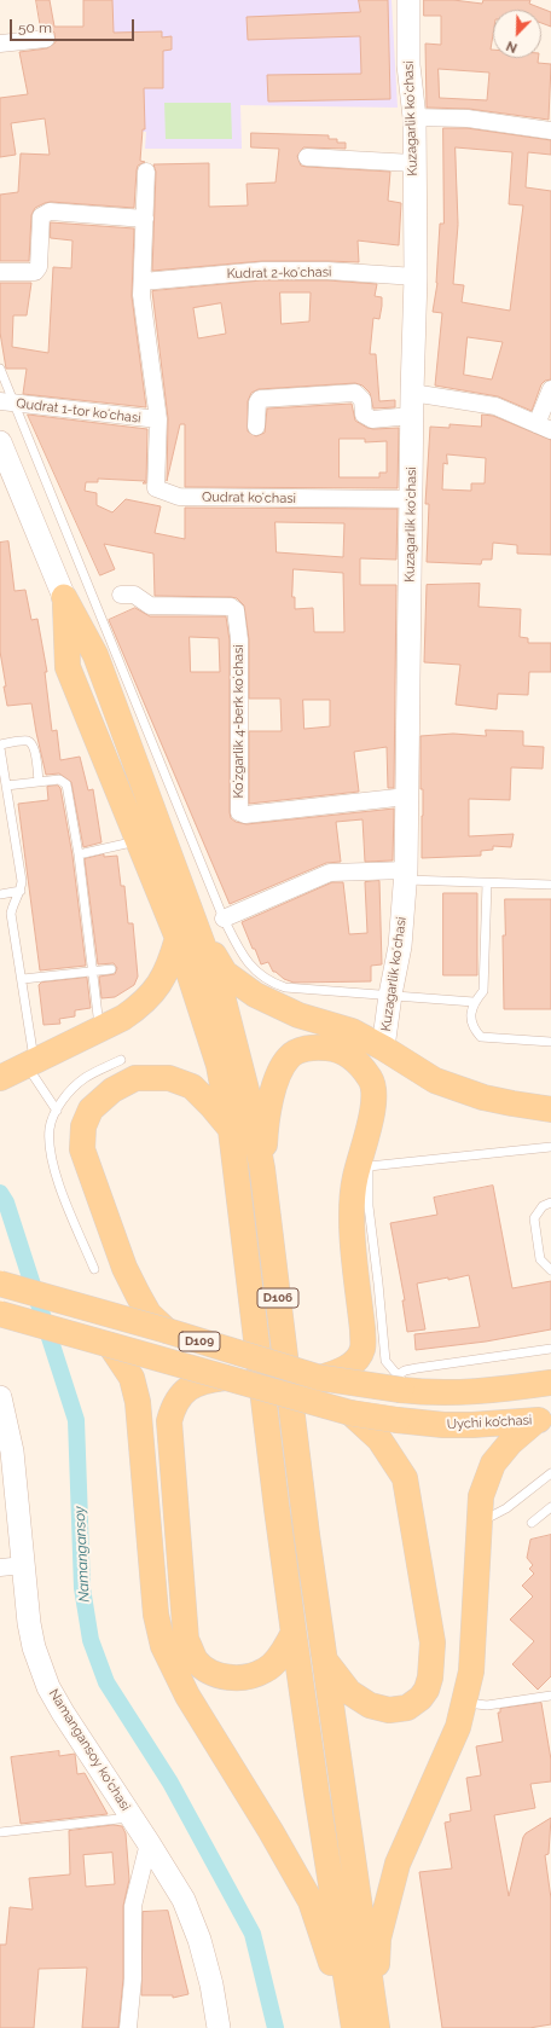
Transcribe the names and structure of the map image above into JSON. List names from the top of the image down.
{
  "streets": {
    "main road": ["D106", "D109", "Uychi ko’chasi"],
    "street": [
      "Kuzagarlik koʻchasi",
      "Kudrat 2-koʻchasi",
      "Qudrat 1-tor koʻchasi",
      "Qudrat koʻchasi",
      "Koʻzgarlik 4-berk koʻchasi",
      "Namangansoy ko'chasi"
    ]
  },
  "crossings": [
    ["Kuzagarlik koʻchasi", "Kudrat 2-koʻchasi"],
    ["Kuzagarlik koʻchasi", "Qudrat koʻchasi"],
    ["Kuzagarlik koʻchasi", "Koʻzgarlik 4-berk koʻchasi"],
    ["Kudrat 2-koʻchasi", "Qudrat 1-tor koʻchasi"],
    ["Qudrat 1-tor koʻchasi", "Qudrat koʻchasi"],
    ["D109", "Uychi ko’chasi"]
  ],
  "water": ["Namangansoy"],
  "scale_bar": "50 m",
  "north": "bottom left"
}
